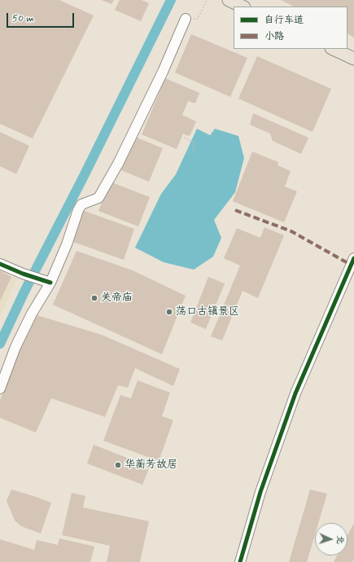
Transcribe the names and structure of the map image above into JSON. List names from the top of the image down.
{
  "places": ["关帝庙", "荡口古镇景区", "华蘅芳故居"],
  "legend": ["自行车道", "小路"],
  "scale_bar": "50 m",
  "north": "right"
}
